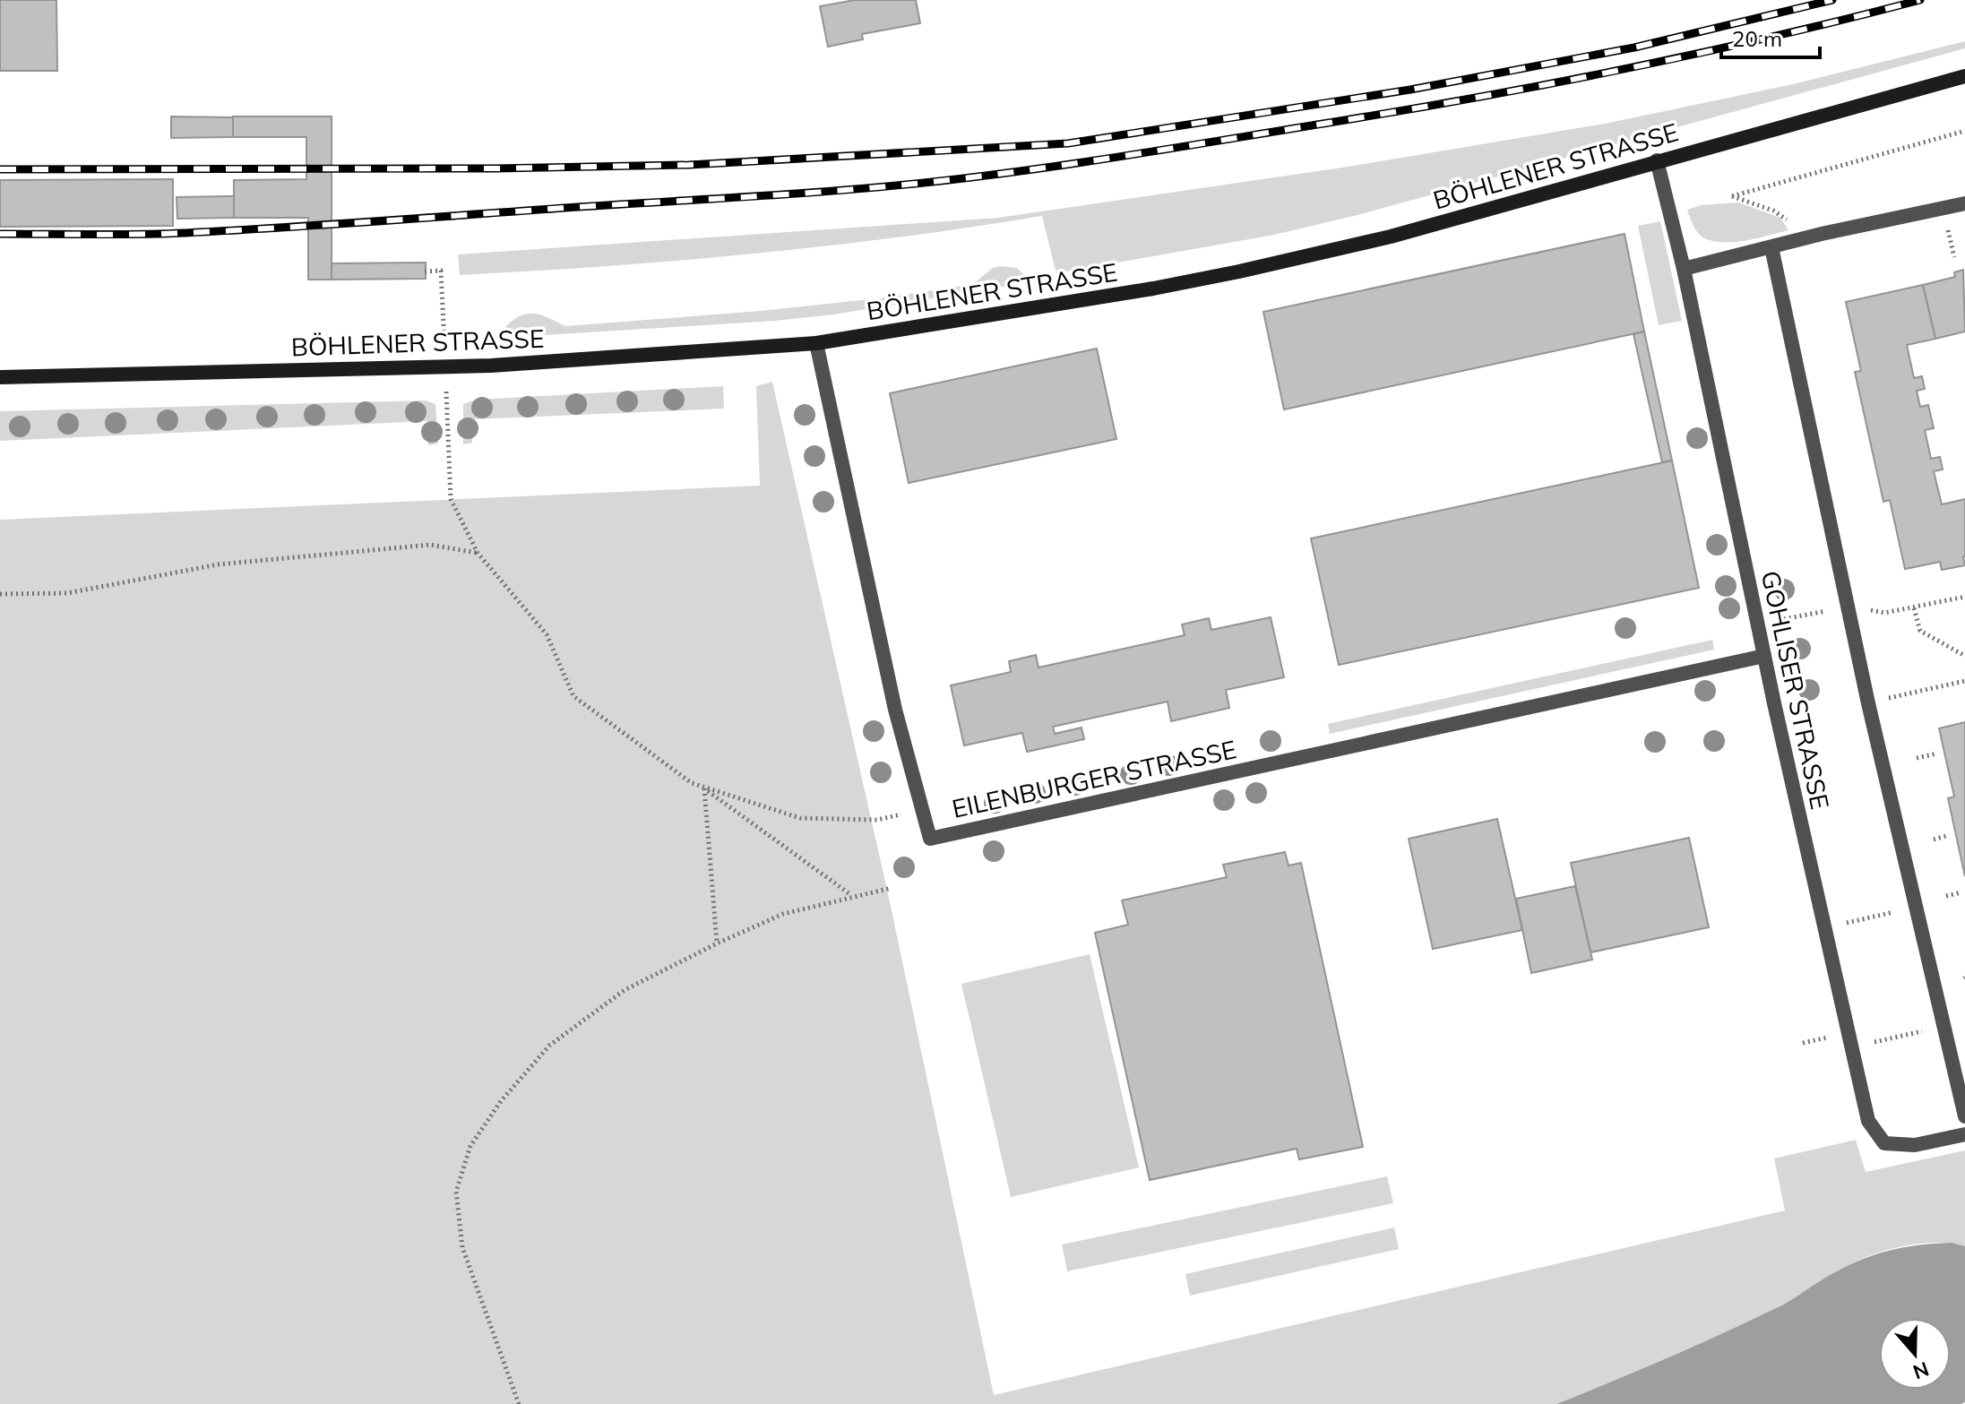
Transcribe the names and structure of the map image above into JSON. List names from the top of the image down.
{
  "streets": {
    "street": ["BÖHLENER STRASSE", "GOHLISER STRASSE", "EILENBURGER STRASSE"]
  },
  "crossings": [
    ["BÖHLENER STRASSE", "GOHLISER STRASSE"],
    ["BÖHLENER STRASSE", "EILENBURGER STRASSE"],
    ["GOHLISER STRASSE", "EILENBURGER STRASSE"]
  ],
  "scale_bar": "20 m",
  "north": "bottom"
}
